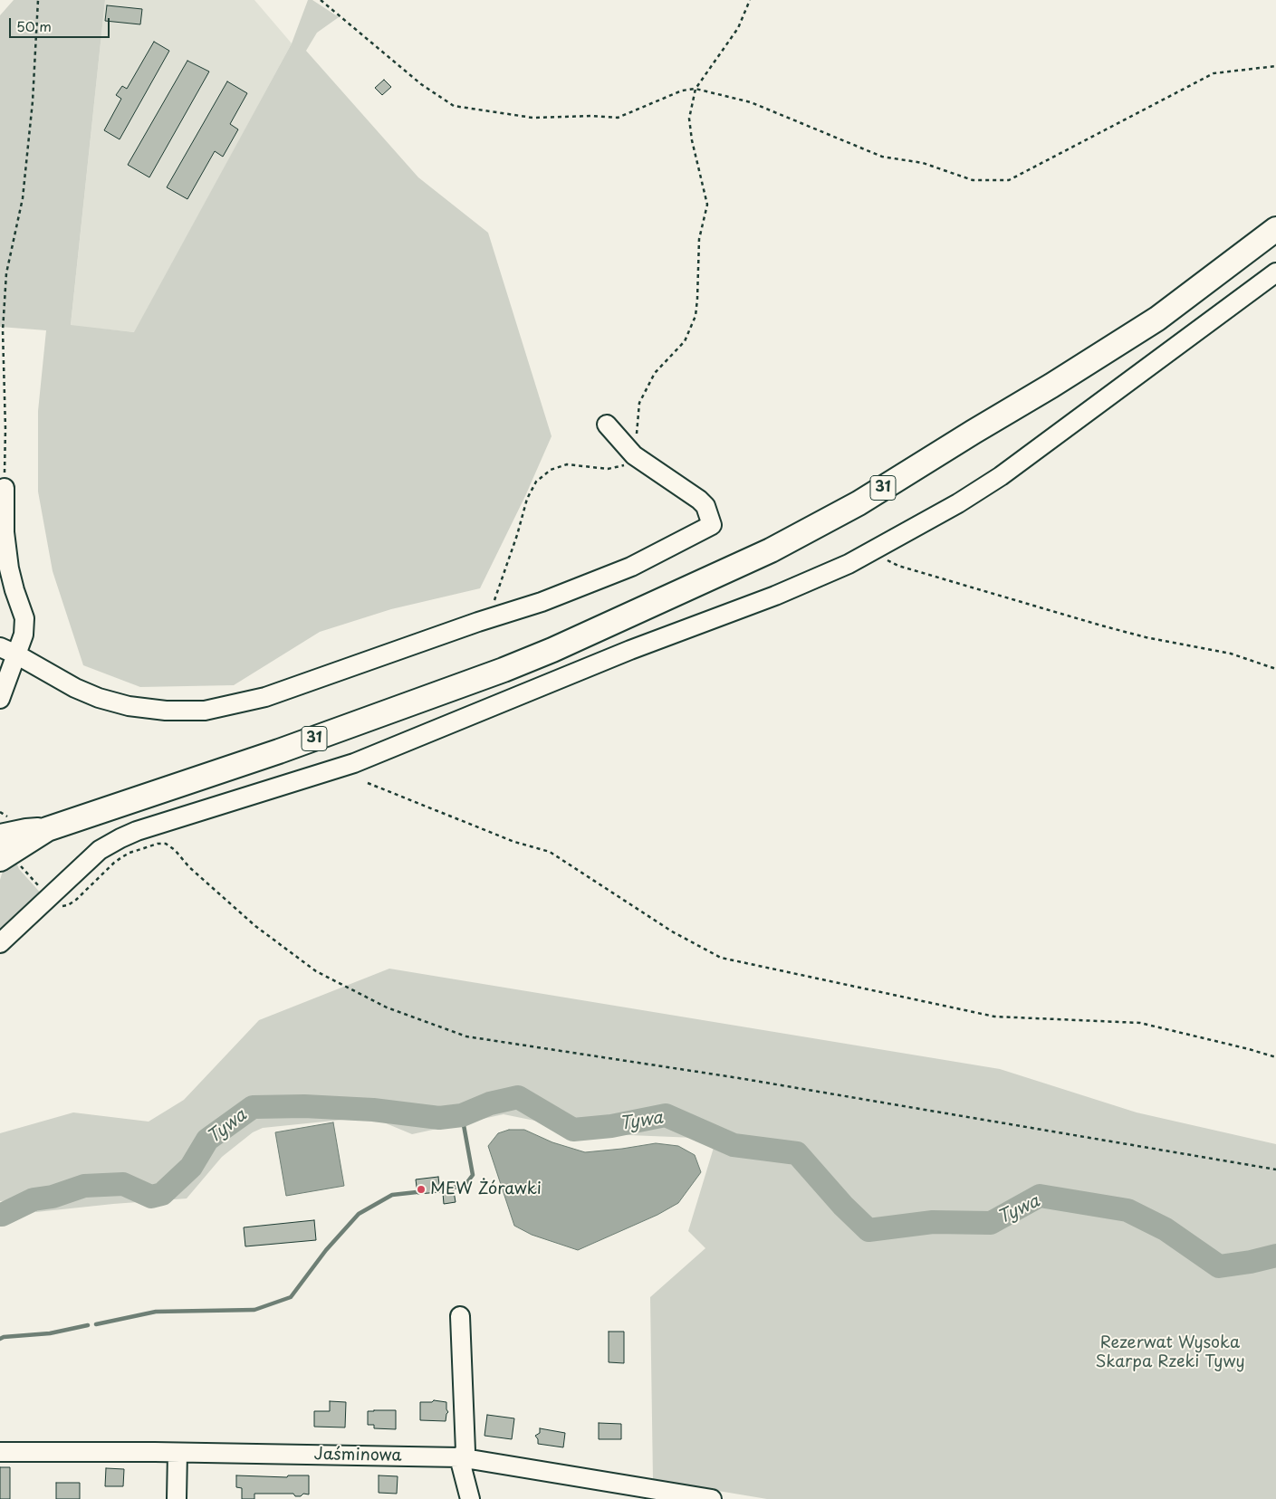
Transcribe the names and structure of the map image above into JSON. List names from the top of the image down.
{
  "streets": {
    "main road": ["31"],
    "street": ["Jaśminowa"]
  },
  "water": ["Tywa"],
  "parks": ["Rezerwat Wysoka Skarpa Rzeki Tywy"],
  "places": ["MEW Żórawki"],
  "scale_bar": "50 m"
}
